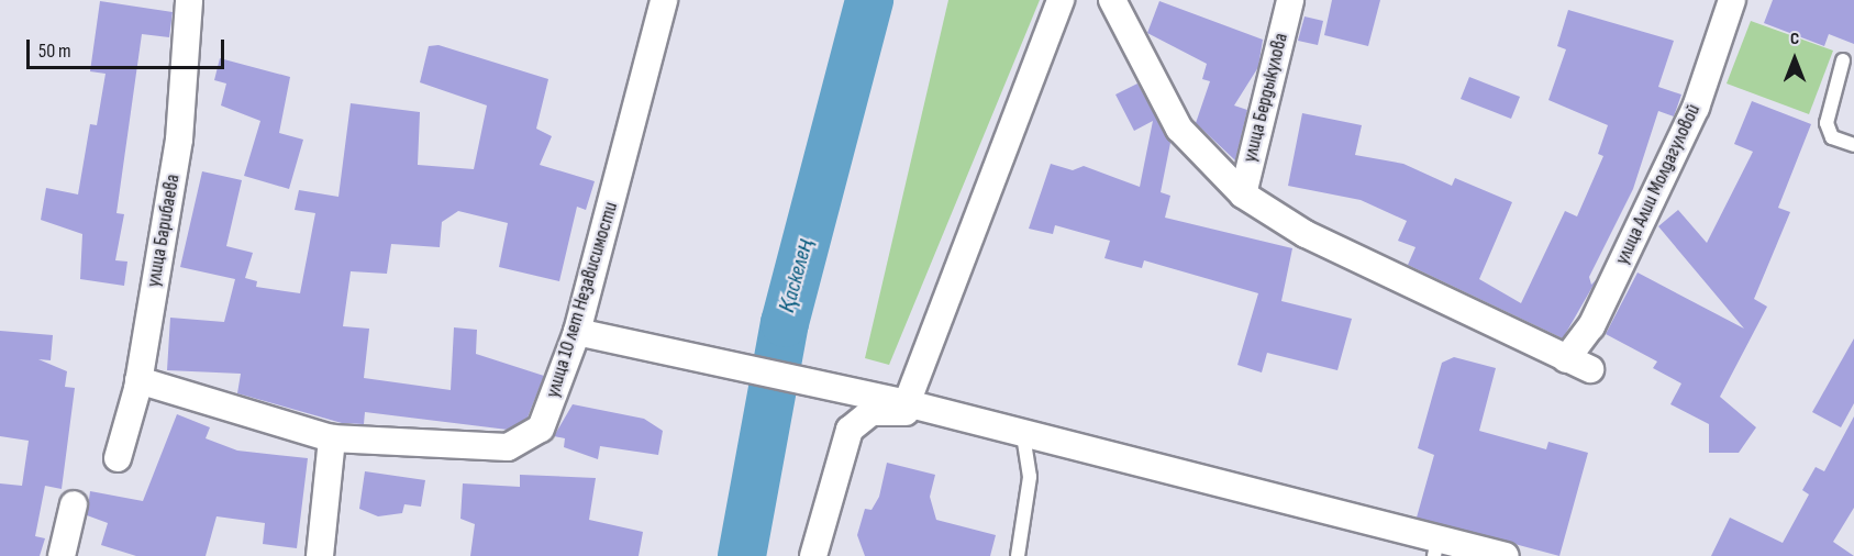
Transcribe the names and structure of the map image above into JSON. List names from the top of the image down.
{
  "streets": {
    "street": [
      "улица Бердыкулова",
      "улица Алии Молдагуловой",
      "улица Барибаева",
      "улица 10 лет Независимости"
    ]
  },
  "crossings": [
    ["улица Бердыкулова", "улица Алии Молдагуловой"]
  ],
  "water": ["Қаскелең"],
  "scale_bar": "50 m",
  "north": "top"
}
